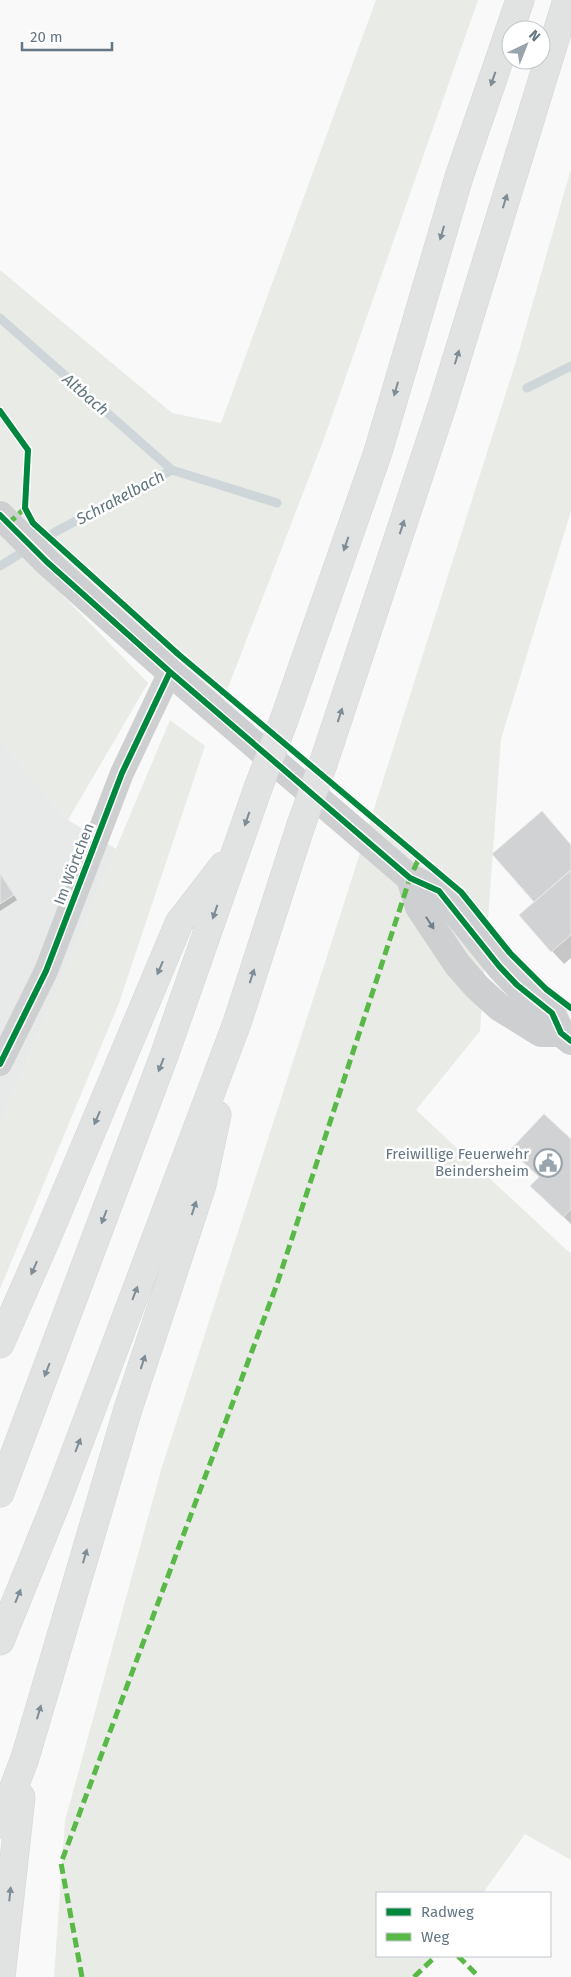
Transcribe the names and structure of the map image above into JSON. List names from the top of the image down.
{
  "streets": {
    "street": ["Im Wörtchen"]
  },
  "water": ["Altbach", "Schrakelbach"],
  "places": {
    "public building": ["Freiwillige Feuerwehr Beindersheim"]
  },
  "legend": ["Radweg", "Weg"],
  "scale_bar": "20 m",
  "north": "top right"
}
